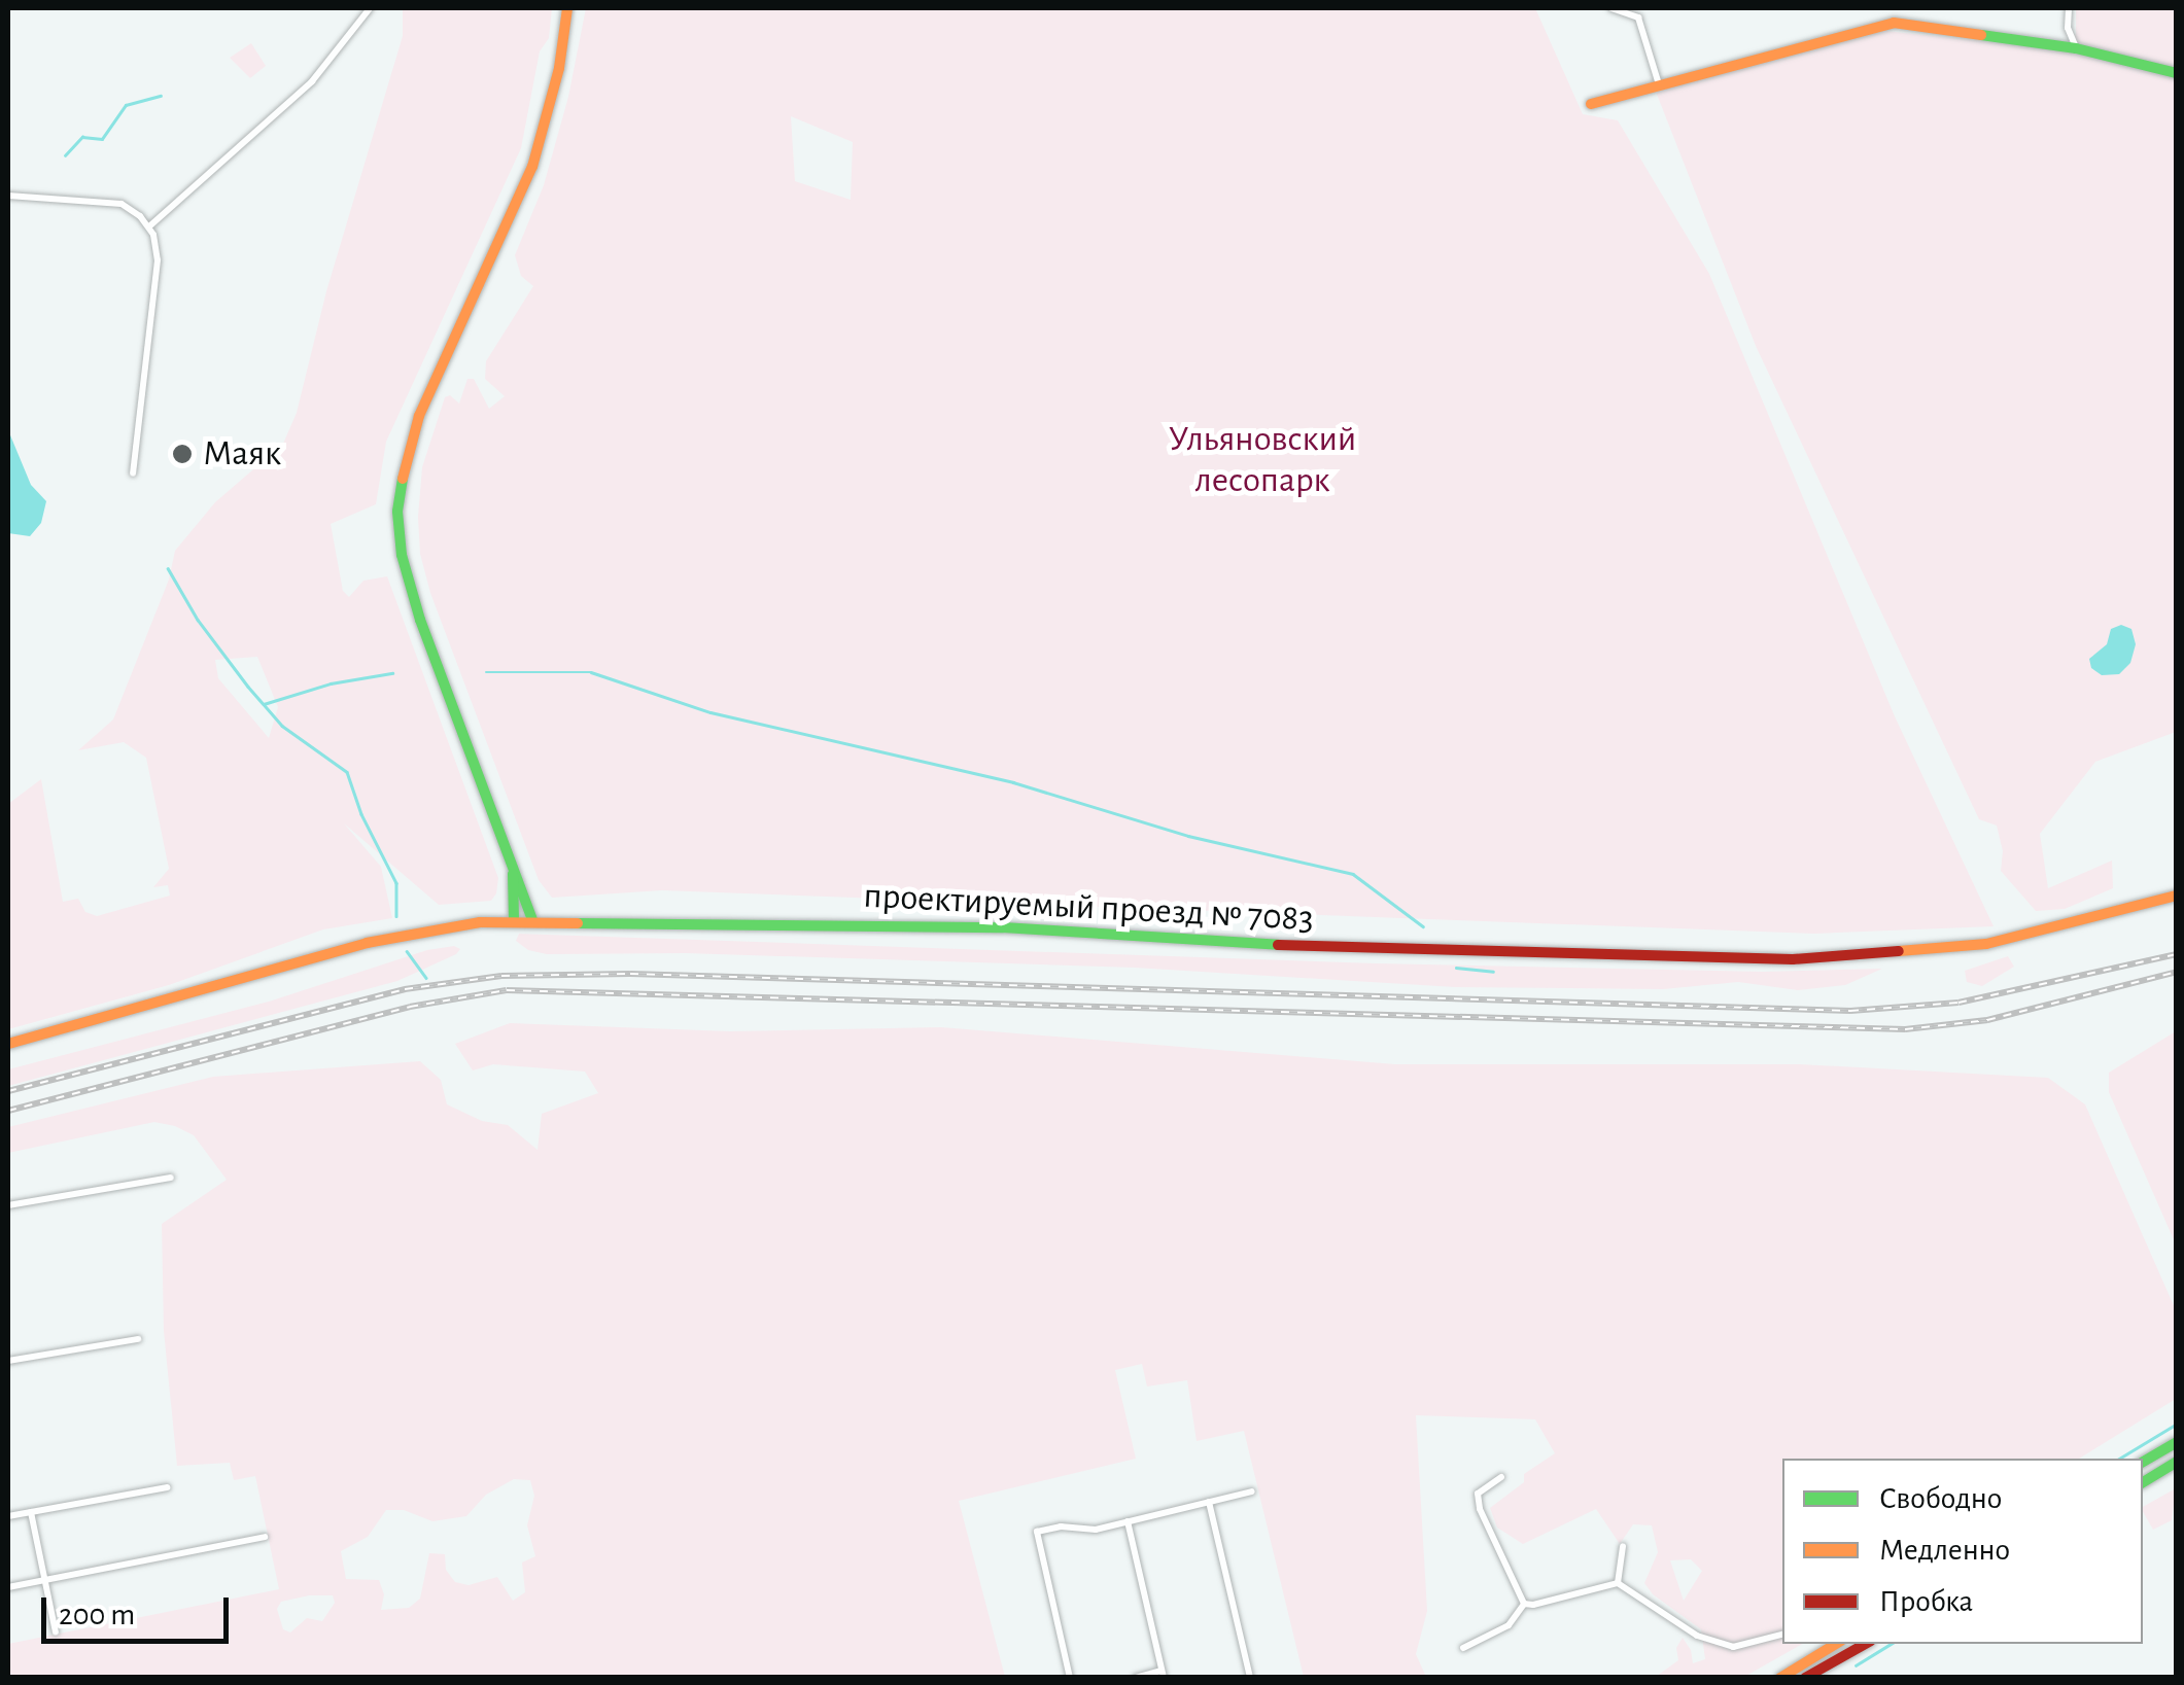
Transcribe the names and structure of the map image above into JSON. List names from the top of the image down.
{
  "streets": {
    "main road": ["проектируемый проезд № 7083"]
  },
  "parks": ["Ульяновский лесопарк"],
  "places": ["Маяк"],
  "legend": ["Свободно", "Медленно", "Пробка"],
  "scale_bar": "200 m"
}
